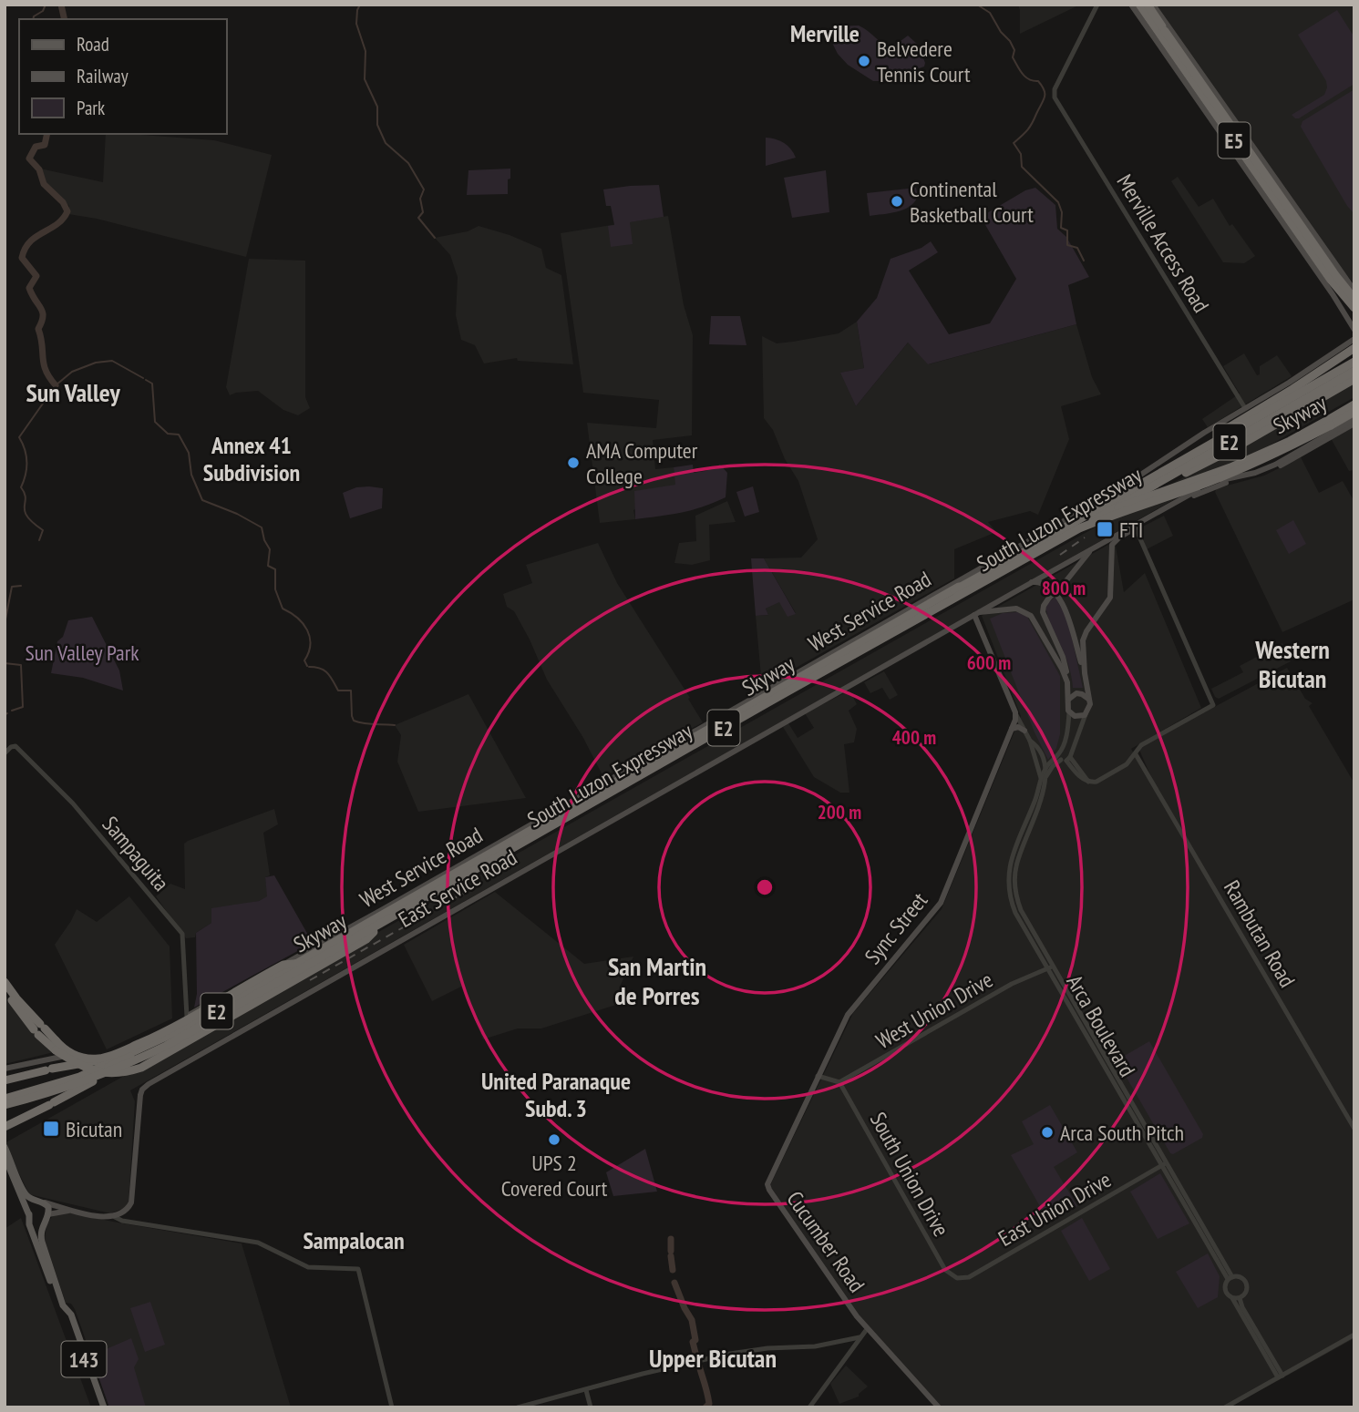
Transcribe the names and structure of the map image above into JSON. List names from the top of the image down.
{
  "streets": {
    "highway": [
      "E5",
      "Skyway",
      "E2",
      "South Luzon Expressway"
    ],
    "main road": [
      "West Service Road",
      "East Service Road",
      "Sync Street",
      "Cucumber Road",
      "143"
    ],
    "street": [
      "Merville Access Road",
      "Sampaguita",
      "Rambutan Road",
      "West Union Drive",
      "Arca Boulevard",
      "South Union Drive",
      "East Union Drive"
    ]
  },
  "crossings": [
    ["Merville Access Road", "West Service Road"],
    ["Skyway", "South Luzon Expressway"],
    ["West Service Road", "Sampaguita"],
    ["East Service Road", "Arca Boulevard"],
    ["Sync Street", "Cucumber Road"],
    ["West Union Drive", "Arca Boulevard"],
    ["West Union Drive", "South Union Drive"],
    ["Arca Boulevard", "East Union Drive"],
    ["South Union Drive", "East Union Drive"]
  ],
  "districts": [
    "Merville",
    "Sun Valley",
    "Annex 41 Subdivision",
    "Western Bicutan",
    "San Martin de Porres",
    "United Paranaque Subd. 3",
    "Sampalocan",
    "Upper Bicutan"
  ],
  "parks": ["Sun Valley Park"],
  "places": {
    "other": [
      "Belvedere Tennis Court",
      "Continental Basketball Court",
      "AMA Computer College",
      "Arca South Pitch",
      "UPS 2 Covered Court"
    ],
    "transit": ["FTI", "Bicutan"]
  },
  "legend": ["Road", "Railway", "Park"],
  "rings": [
    "800 m",
    "600 m",
    "400 m",
    "200 m"
  ]
}
